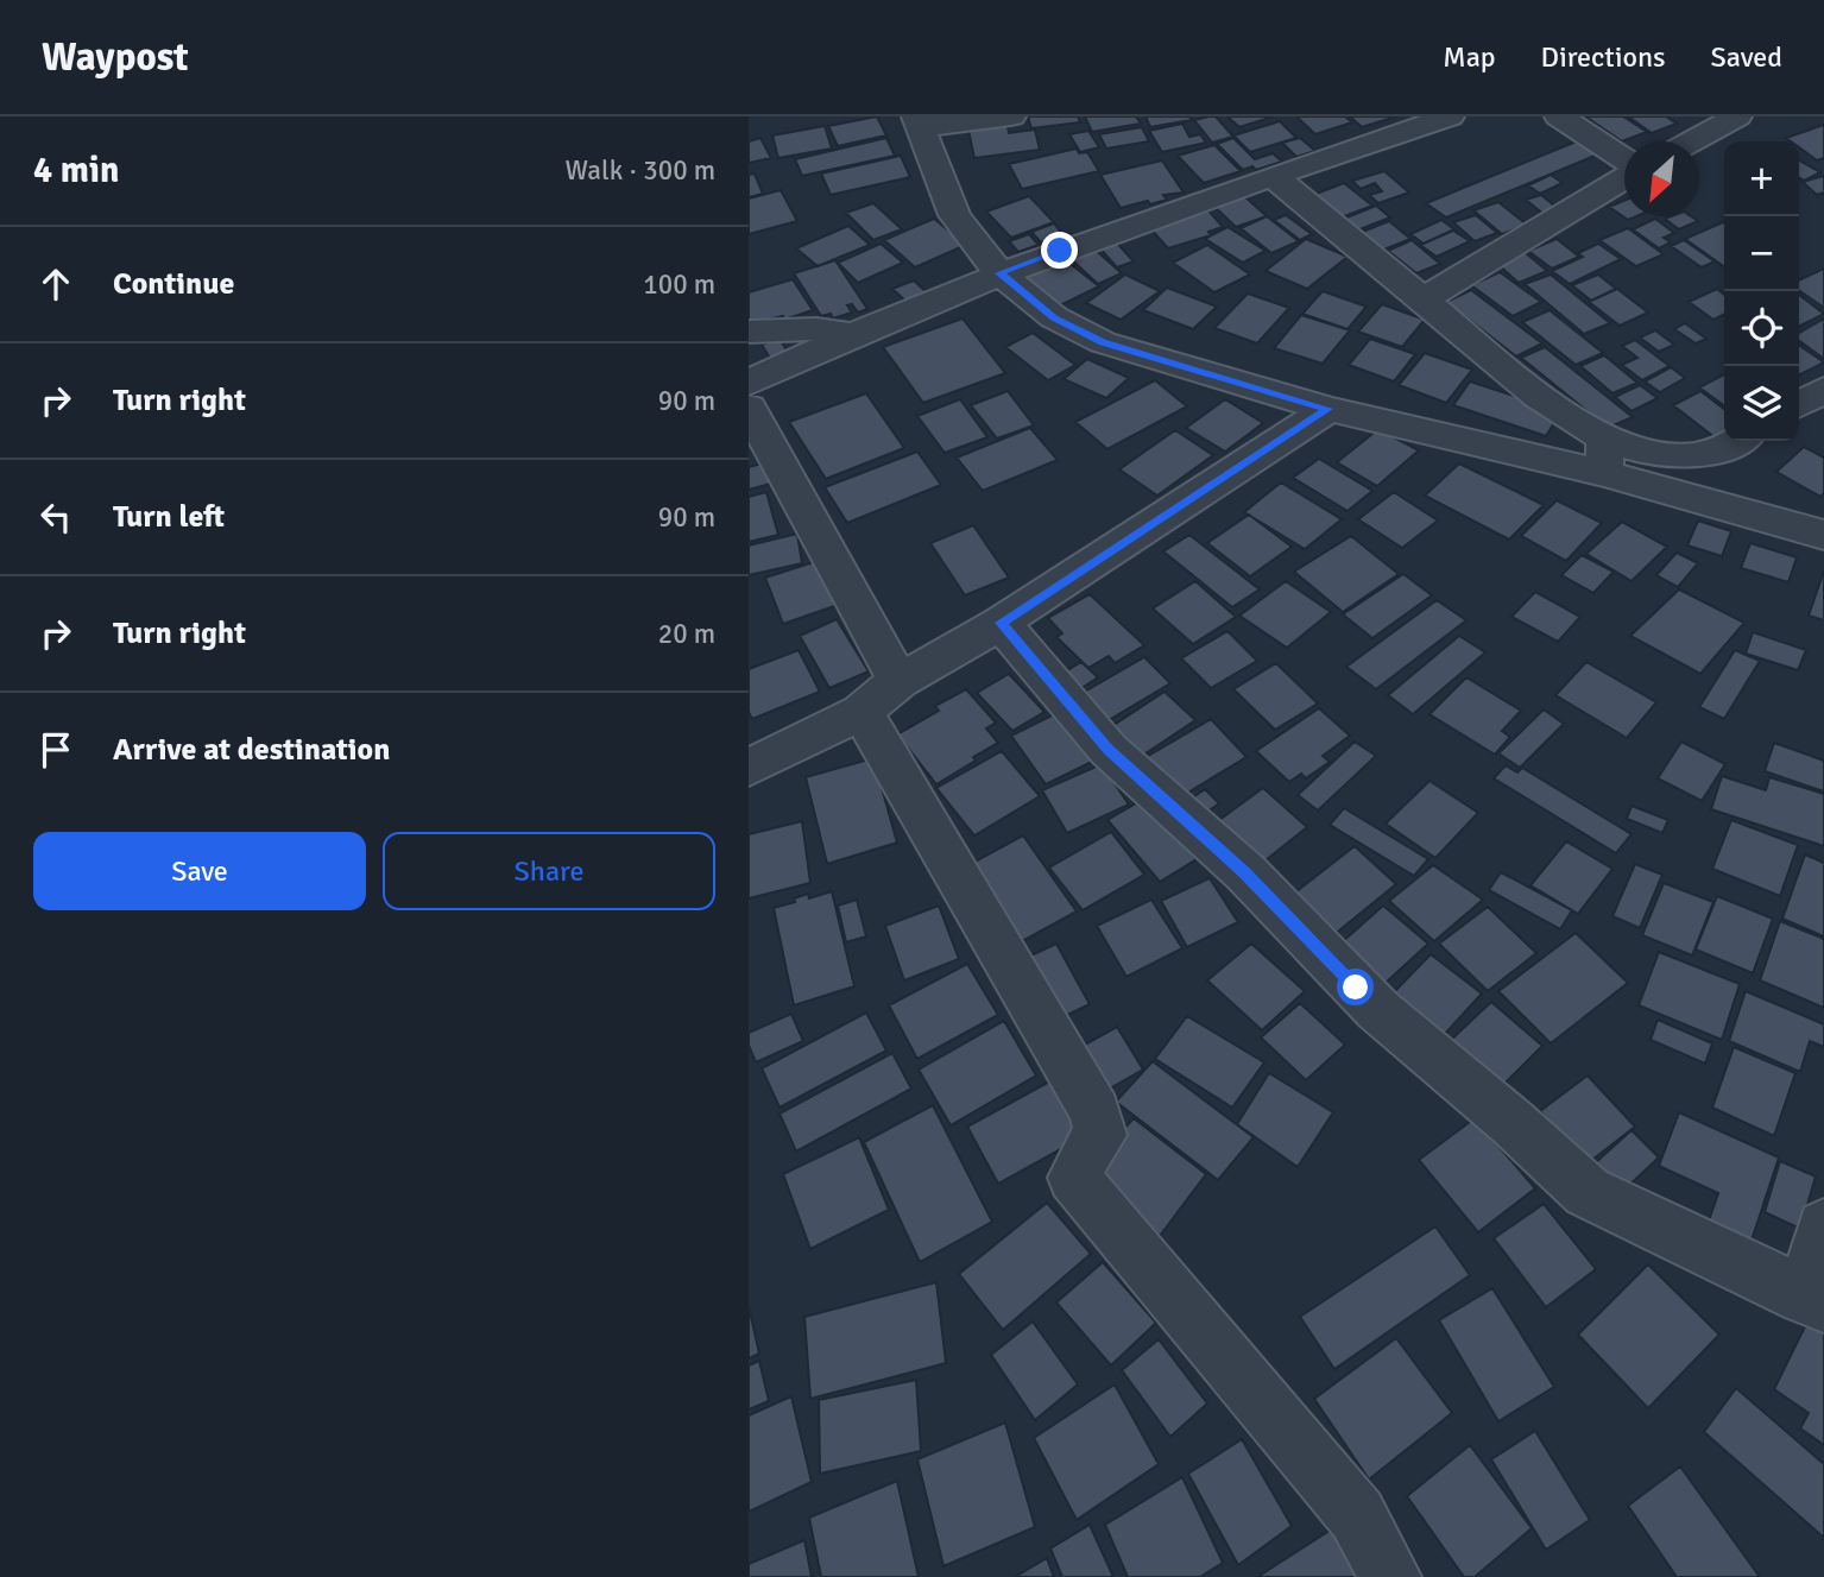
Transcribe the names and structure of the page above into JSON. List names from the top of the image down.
{
  "north": "bottom left",
  "page": {
    "header": "Waypost",
    "nav": ["Map", "Directions", "Saved"],
    "heading": ["4 min", "Walk · 300 m"],
    "map_buttons": ["+", "−"],
    "list": [
      ["Continue", "100 m"],
      ["Turn right", "90 m"],
      ["Turn left", "90 m"],
      ["Turn right", "20 m"],
      "Arrive at destination"
    ],
    "buttons": ["Save", "Share"]
  }
}
